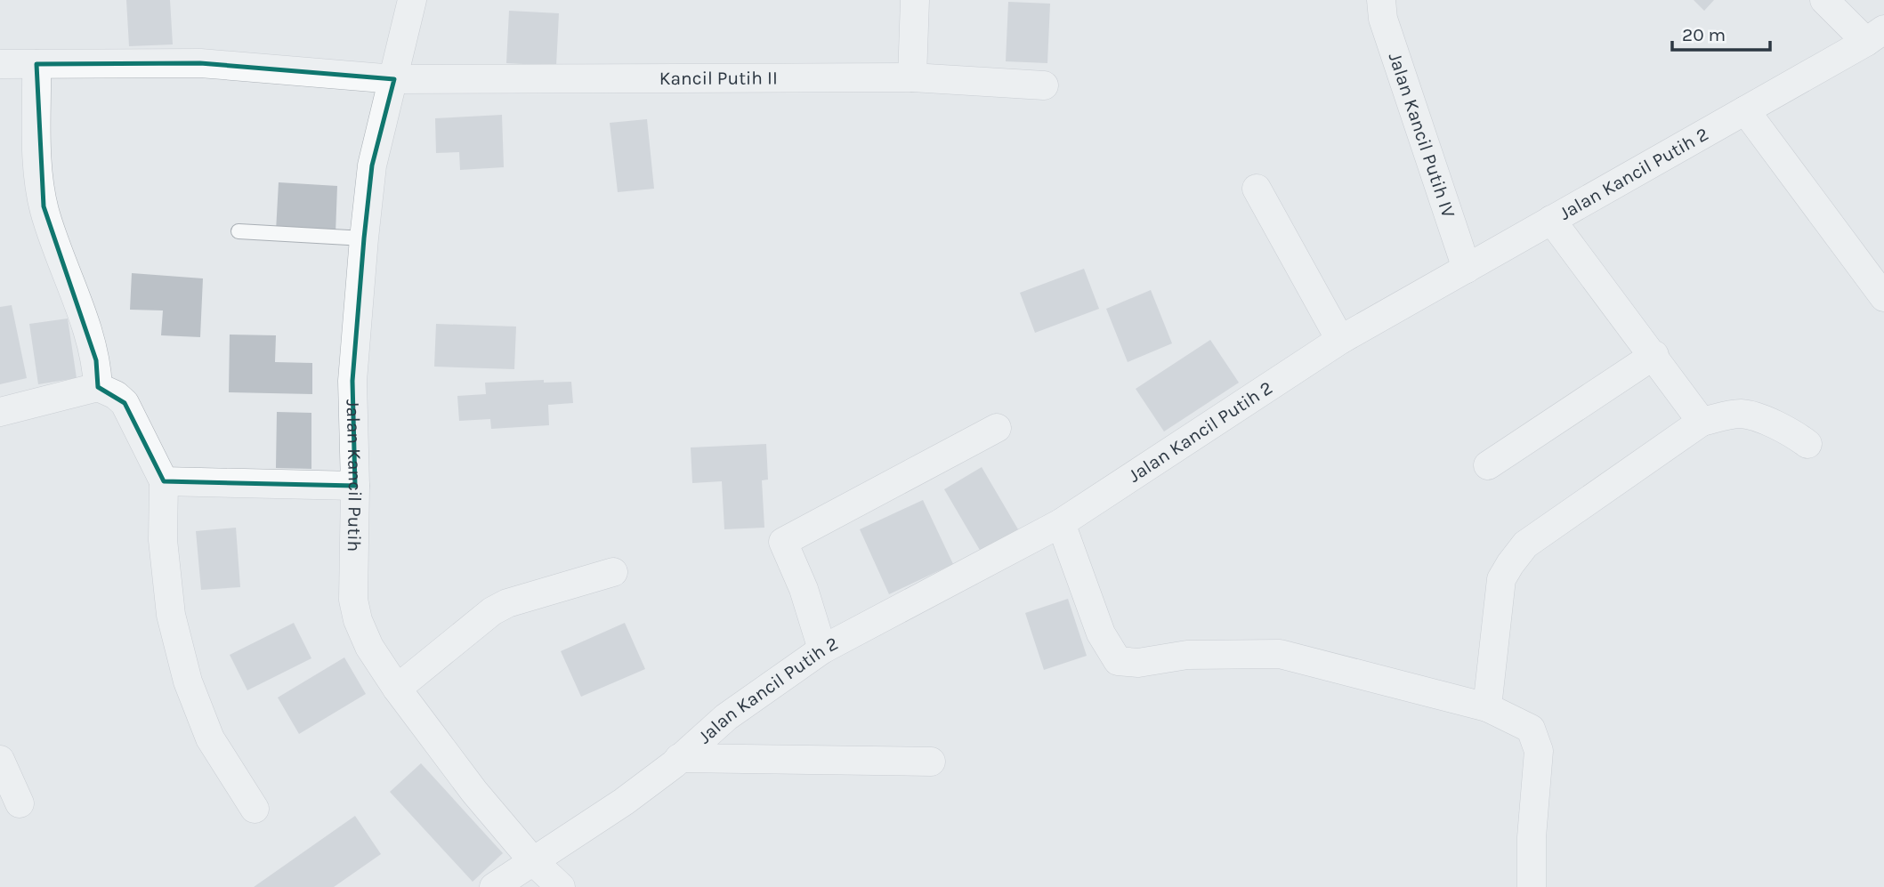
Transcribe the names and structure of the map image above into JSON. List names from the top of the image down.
{
  "streets": {
    "street": [
      "Kancil Putih II",
      "Jalan Kancil Putih IV",
      "Jalan Kancil Putih 2",
      "Jalan Kancil Putih"
    ]
  },
  "crossings": [
    ["Kancil Putih II", "Jalan Kancil Putih"],
    ["Jalan Kancil Putih IV", "Jalan Kancil Putih 2"],
    ["Jalan Kancil Putih 2", "Jalan Kancil Putih"]
  ],
  "scale_bar": "20 m"
}
